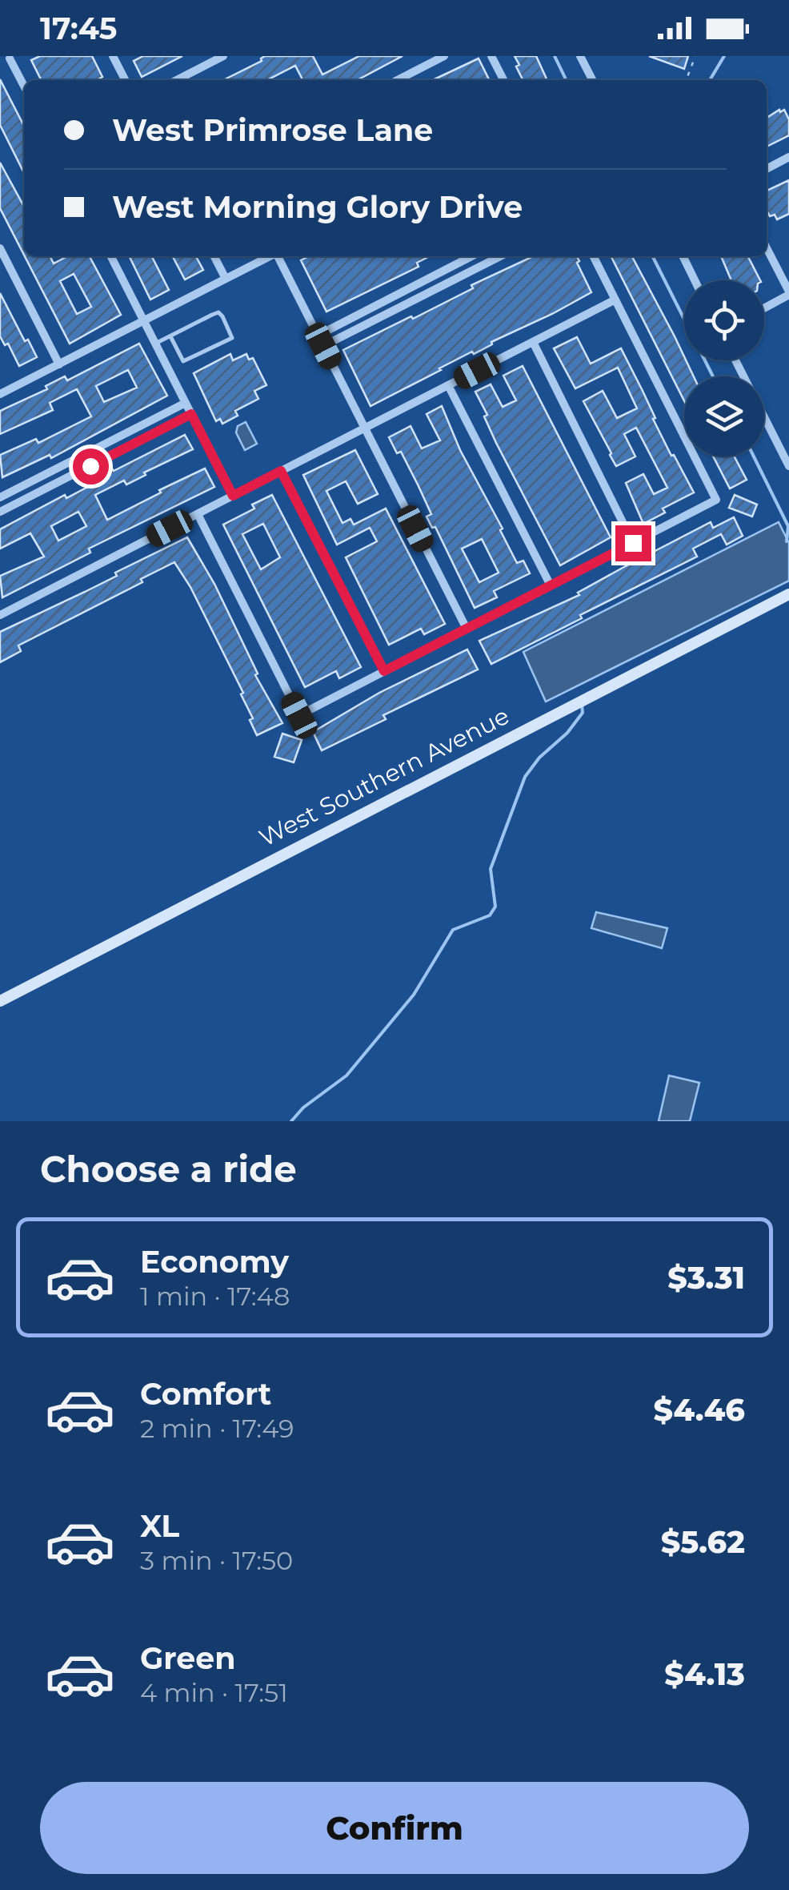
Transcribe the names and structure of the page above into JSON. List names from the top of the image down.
{
  "streets": {
    "main road": ["West Southern Avenue"]
  },
  "page": {
    "status": "17:45",
    "banner": ["West Primrose Lane", "West Morning Glory Drive"],
    "heading": "Choose a ride",
    "list": [
      {
        "name": "Economy",
        "note": "1 min · 17:48",
        "value": "$3.31"
      },
      {
        "name": "Comfort",
        "note": "2 min · 17:49",
        "value": "$4.46"
      },
      {
        "name": "XL",
        "note": "3 min · 17:50",
        "value": "$5.62"
      },
      {
        "name": "Green",
        "note": "4 min · 17:51",
        "value": "$4.13"
      }
    ],
    "buttons": "Confirm"
  }
}
